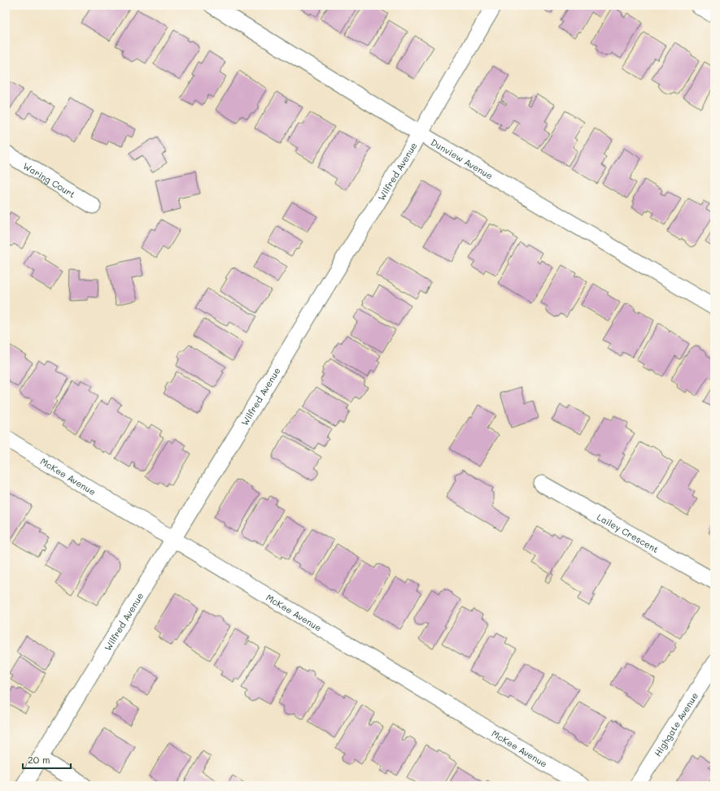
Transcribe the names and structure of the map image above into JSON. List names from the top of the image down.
{
  "streets": {
    "street": [
      "Dunview Avenue",
      "Wilfred Avenue",
      "Waring Court",
      "McKee Avenue",
      "Lailey Crescent",
      "Highgate Avenue"
    ]
  },
  "crossings": [
    ["Dunview Avenue", "Wilfred Avenue"],
    ["Wilfred Avenue", "McKee Avenue"]
  ],
  "scale_bar": "20 m"
}
